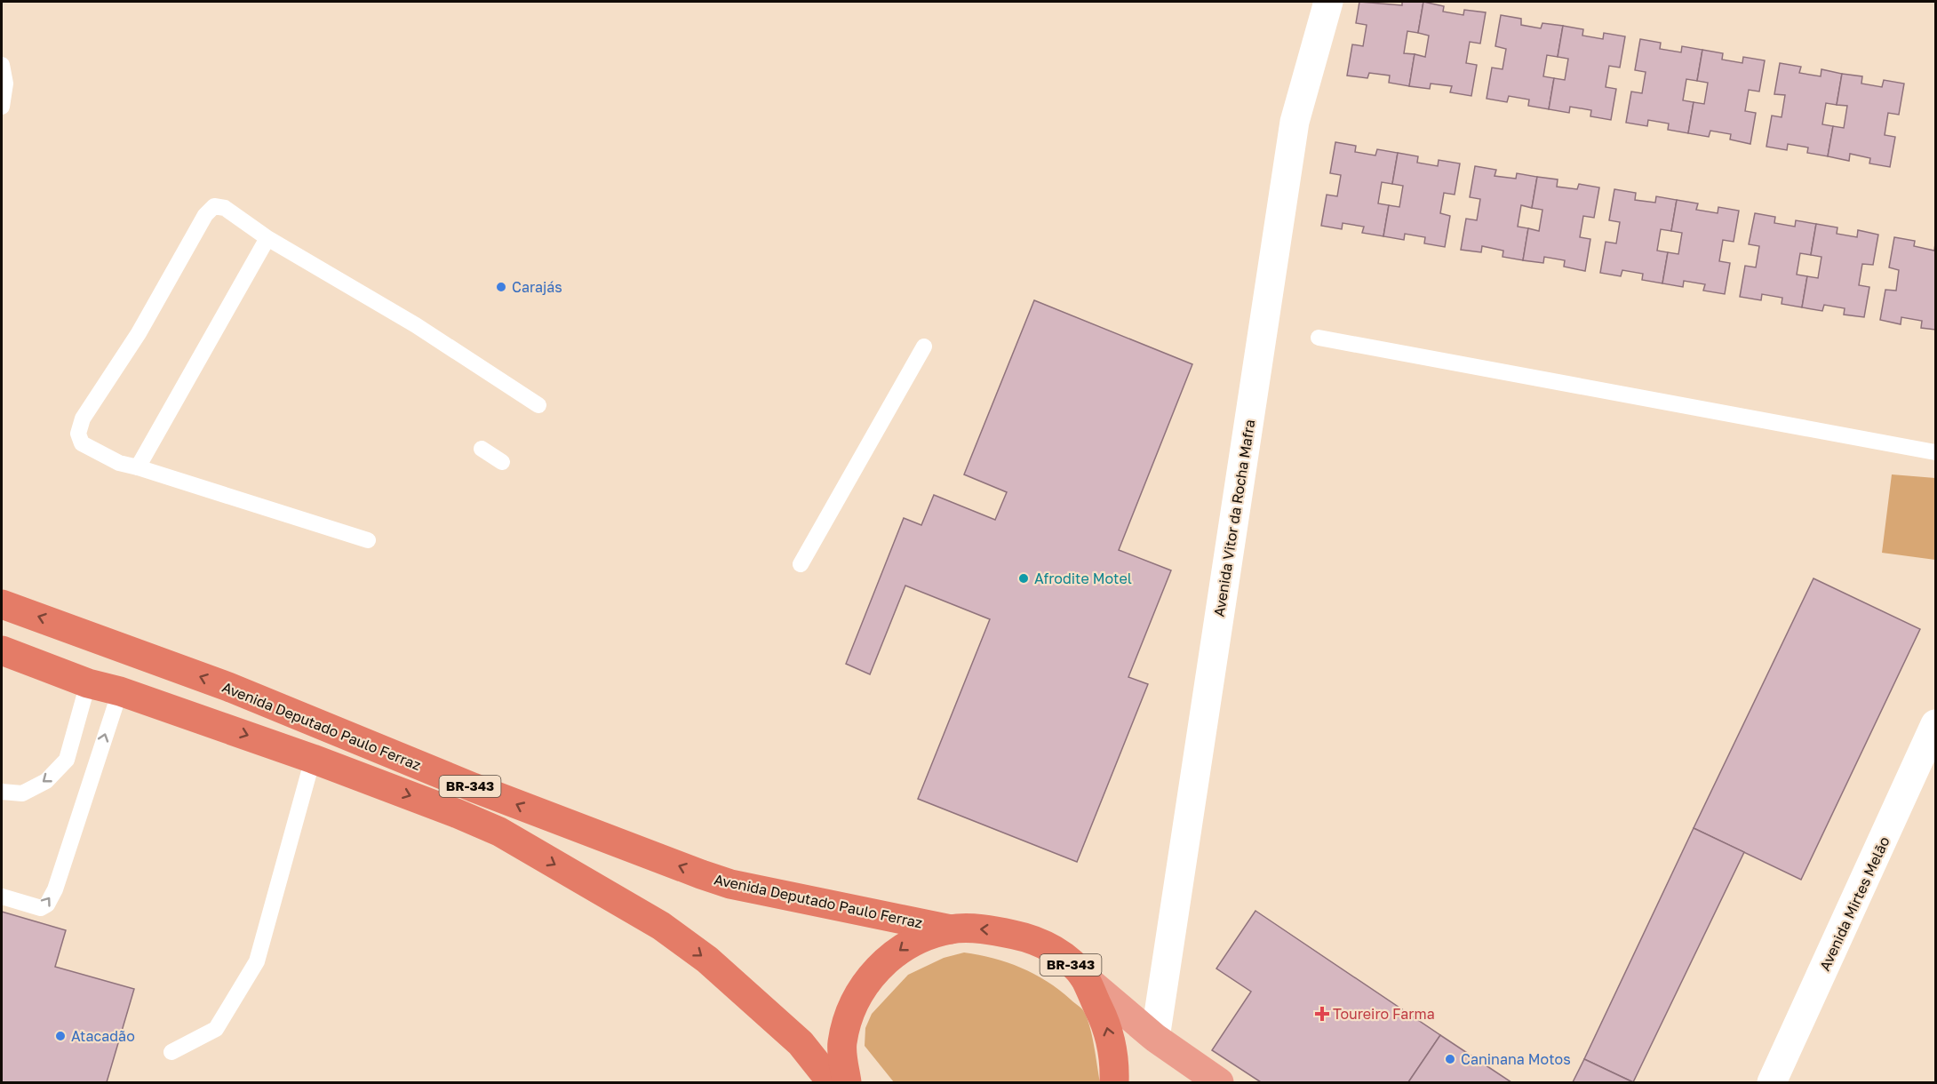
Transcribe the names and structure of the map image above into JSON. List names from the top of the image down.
{
  "streets": {
    "highway": ["Avenida Deputado Paulo Ferraz", "BR-343"],
    "street": ["Avenida Vitor da Rocha Mafra", "Avenida Mirtes Melão"]
  },
  "crossings": [
    ["Avenida Deputado Paulo Ferraz", "BR-343"]
  ],
  "places": {
    "other": [
      "Carajás",
      "Afrodite Motel",
      "Atacadão",
      "Caninana Motos"
    ],
    "health": ["Toureiro Farma"]
  }
}
